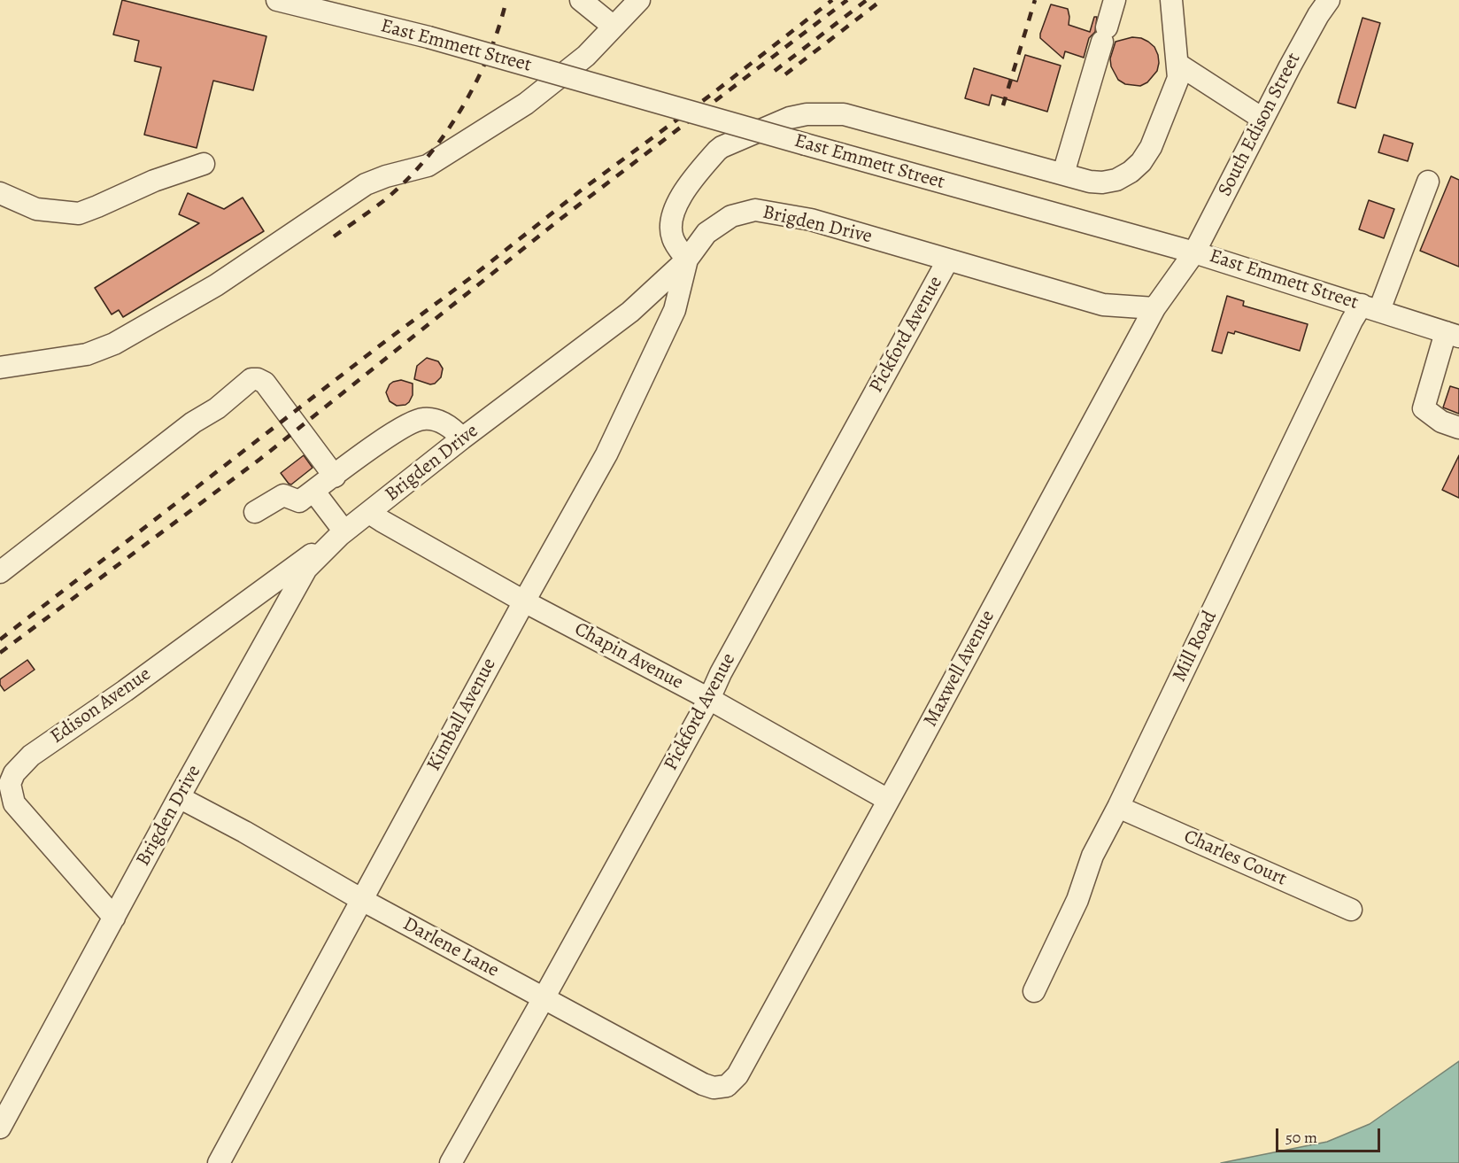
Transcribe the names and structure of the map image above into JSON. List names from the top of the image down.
{
  "streets": {
    "street": [
      "East Emmett Street",
      "South Edison Street",
      "Brigden Drive",
      "Pickford Avenue",
      "Mill Road",
      "Chapin Avenue",
      "Maxwell Avenue",
      "Edison Avenue",
      "Kimball Avenue",
      "Charles Court",
      "Darlene Lane"
    ]
  },
  "crossings": [
    ["East Emmett Street", "South Edison Street"],
    ["East Emmett Street", "Mill Road"],
    ["East Emmett Street", "Maxwell Avenue"],
    ["South Edison Street", "Maxwell Avenue"],
    ["Brigden Drive", "Pickford Avenue"],
    ["Brigden Drive", "Chapin Avenue"],
    ["Brigden Drive", "Maxwell Avenue"],
    ["Brigden Drive", "Edison Avenue"],
    ["Brigden Drive", "Kimball Avenue"],
    ["Brigden Drive", "Darlene Lane"],
    ["Pickford Avenue", "Chapin Avenue"],
    ["Pickford Avenue", "Darlene Lane"],
    ["Mill Road", "Charles Court"],
    ["Chapin Avenue", "Maxwell Avenue"],
    ["Chapin Avenue", "Kimball Avenue"],
    ["Maxwell Avenue", "Darlene Lane"],
    ["Kimball Avenue", "Darlene Lane"]
  ],
  "scale_bar": "50 m"
}
